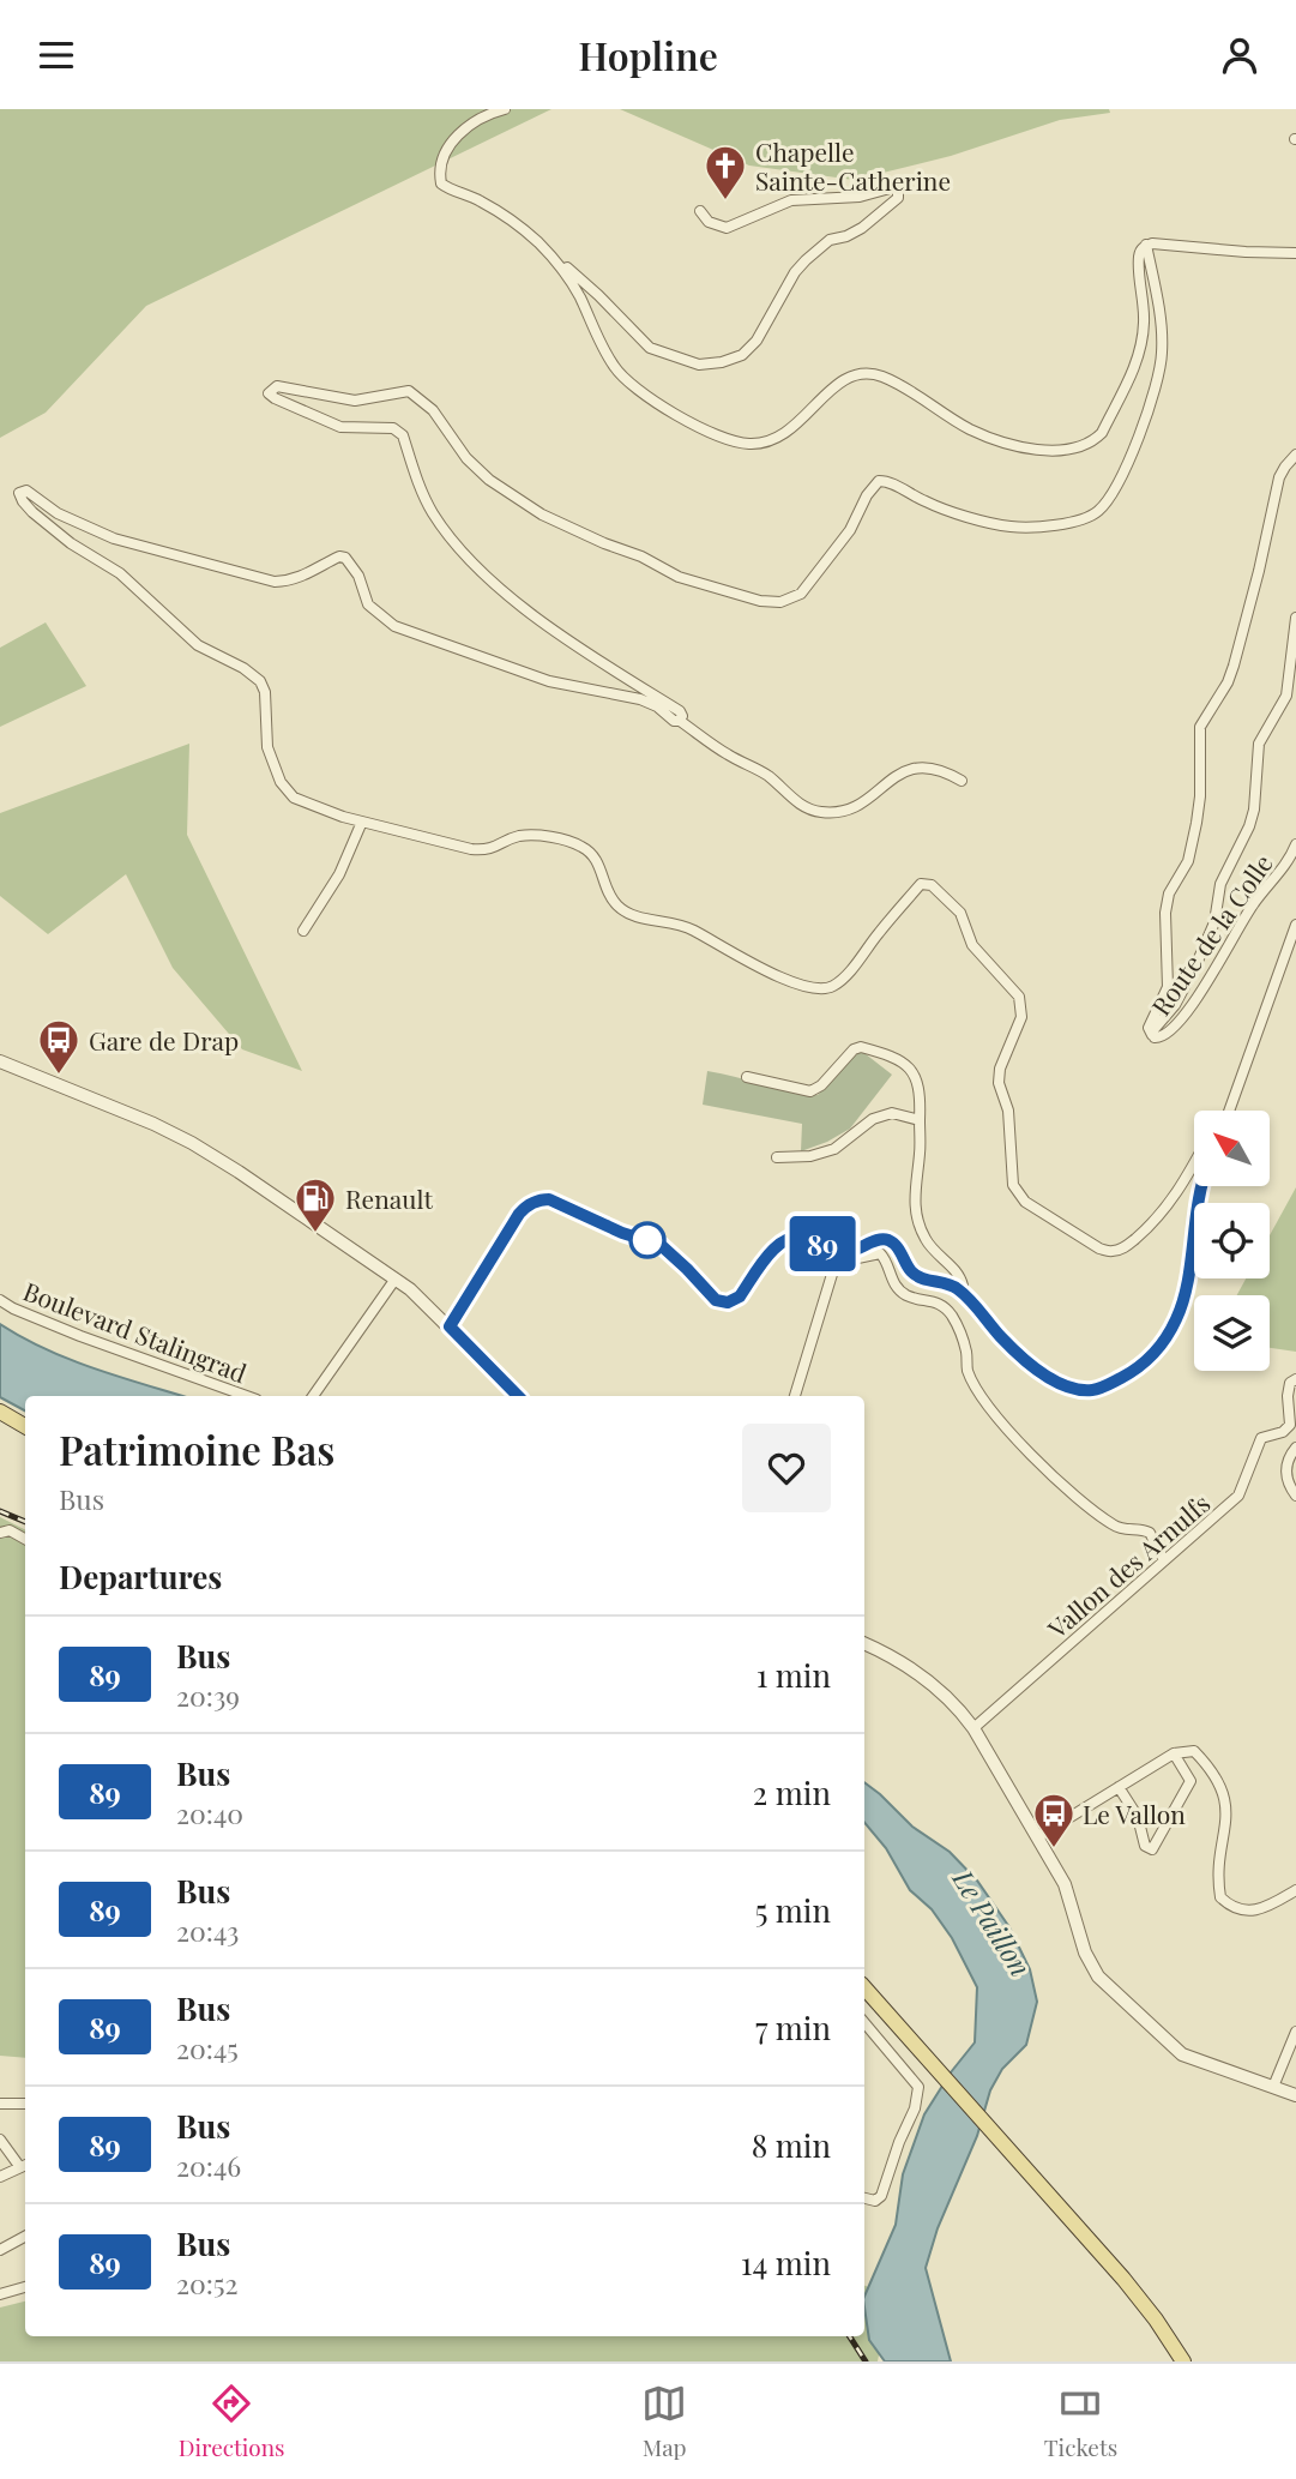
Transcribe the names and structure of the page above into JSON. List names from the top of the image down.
{
  "streets": {
    "street": ["Route de la Colle", "Boulevard Stalingrad", "Vallon des Arnulfs"]
  },
  "water": ["Le Paillon"],
  "places": {
    "church": ["Chapelle Sainte-Catherine"],
    "bus stop": ["Gare de Drap", "Le Vallon"],
    "fuel station": ["Renault"]
  },
  "lines": ["bus line 89"],
  "north": "top left",
  "page": {
    "header": "Hopline",
    "on_map": "89",
    "heading": [
      ["Patrimoine Bas", "Bus"],
      "Departures"
    ],
    "list": [
      {
        "mark": "89",
        "name": "Bus",
        "note": "20:39",
        "value": "1 min"
      },
      {
        "mark": "89",
        "name": "Bus",
        "note": "20:40",
        "value": "2 min"
      },
      {
        "mark": "89",
        "name": "Bus",
        "note": "20:43",
        "value": "5 min"
      },
      {
        "mark": "89",
        "name": "Bus",
        "note": "20:45",
        "value": "7 min"
      },
      {
        "mark": "89",
        "name": "Bus",
        "note": "20:46",
        "value": "8 min"
      },
      {
        "mark": "89",
        "name": "Bus",
        "note": "20:52",
        "value": "14 min"
      }
    ],
    "tabs": ["Directions", "Map", "Tickets"]
  }
}
